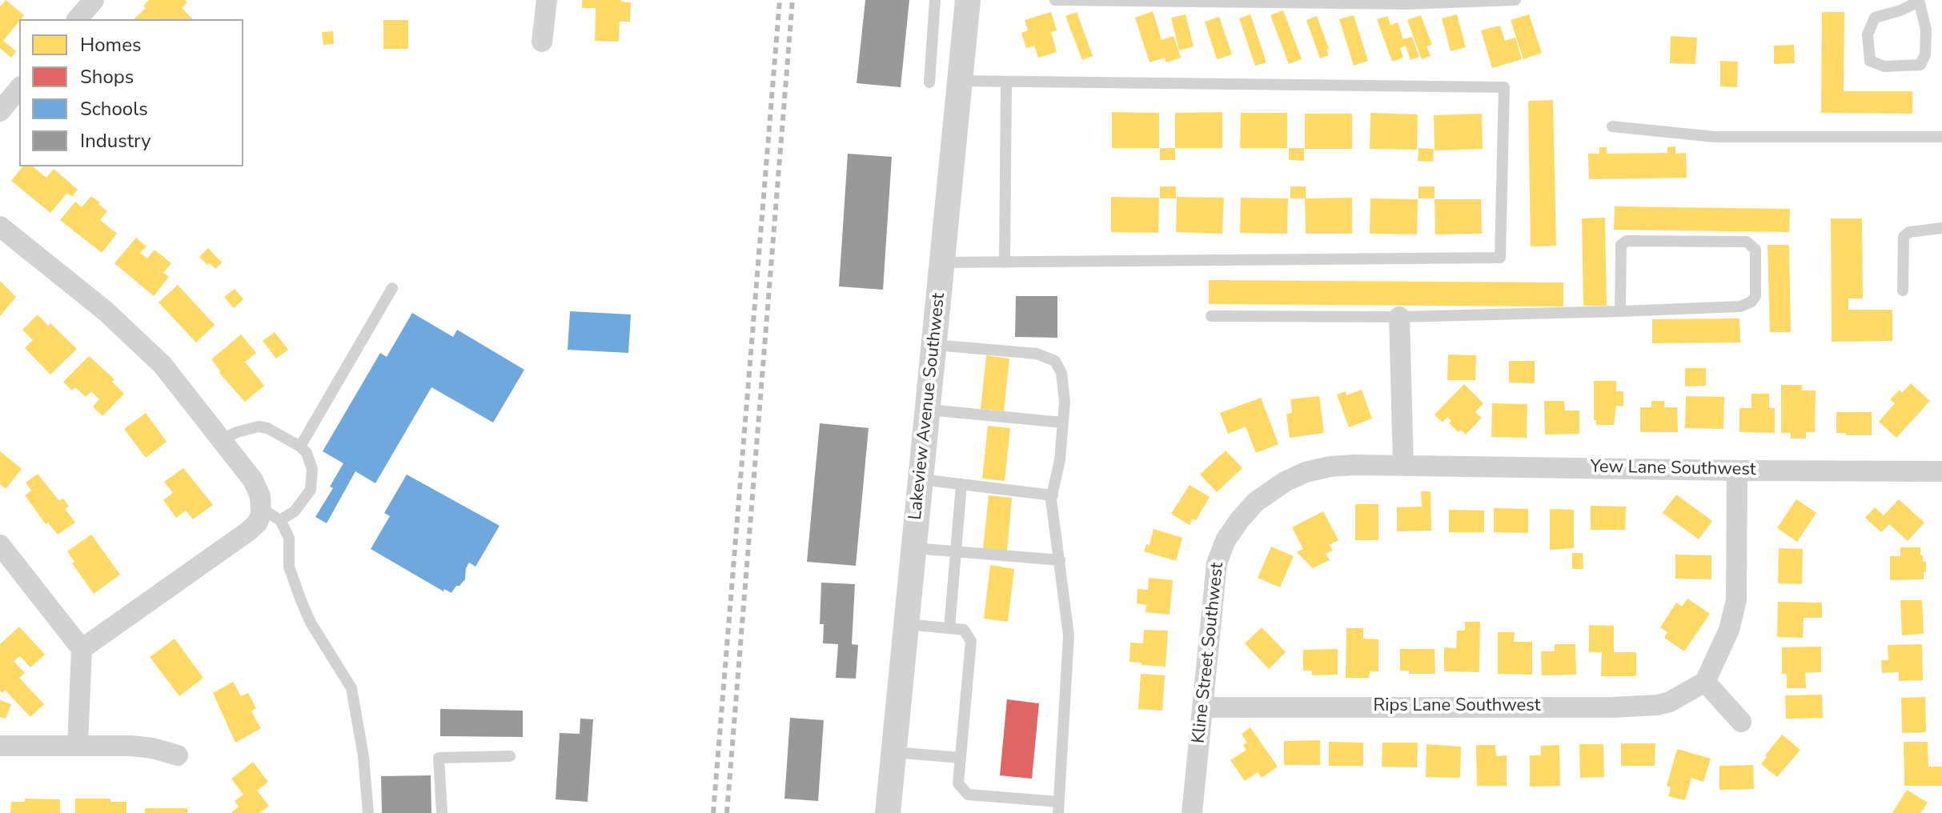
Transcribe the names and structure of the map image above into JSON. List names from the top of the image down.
{
  "streets": {
    "street": [
      "Lakeview Avenue Southwest",
      "Yew Lane Southwest",
      "Kline Street Southwest",
      "Rips Lane Southwest"
    ]
  },
  "crossings": [
    ["Yew Lane Southwest", "Kline Street Southwest"],
    ["Kline Street Southwest", "Rips Lane Southwest"]
  ],
  "legend": [
    "Homes",
    "Shops",
    "Schools",
    "Industry"
  ]
}
